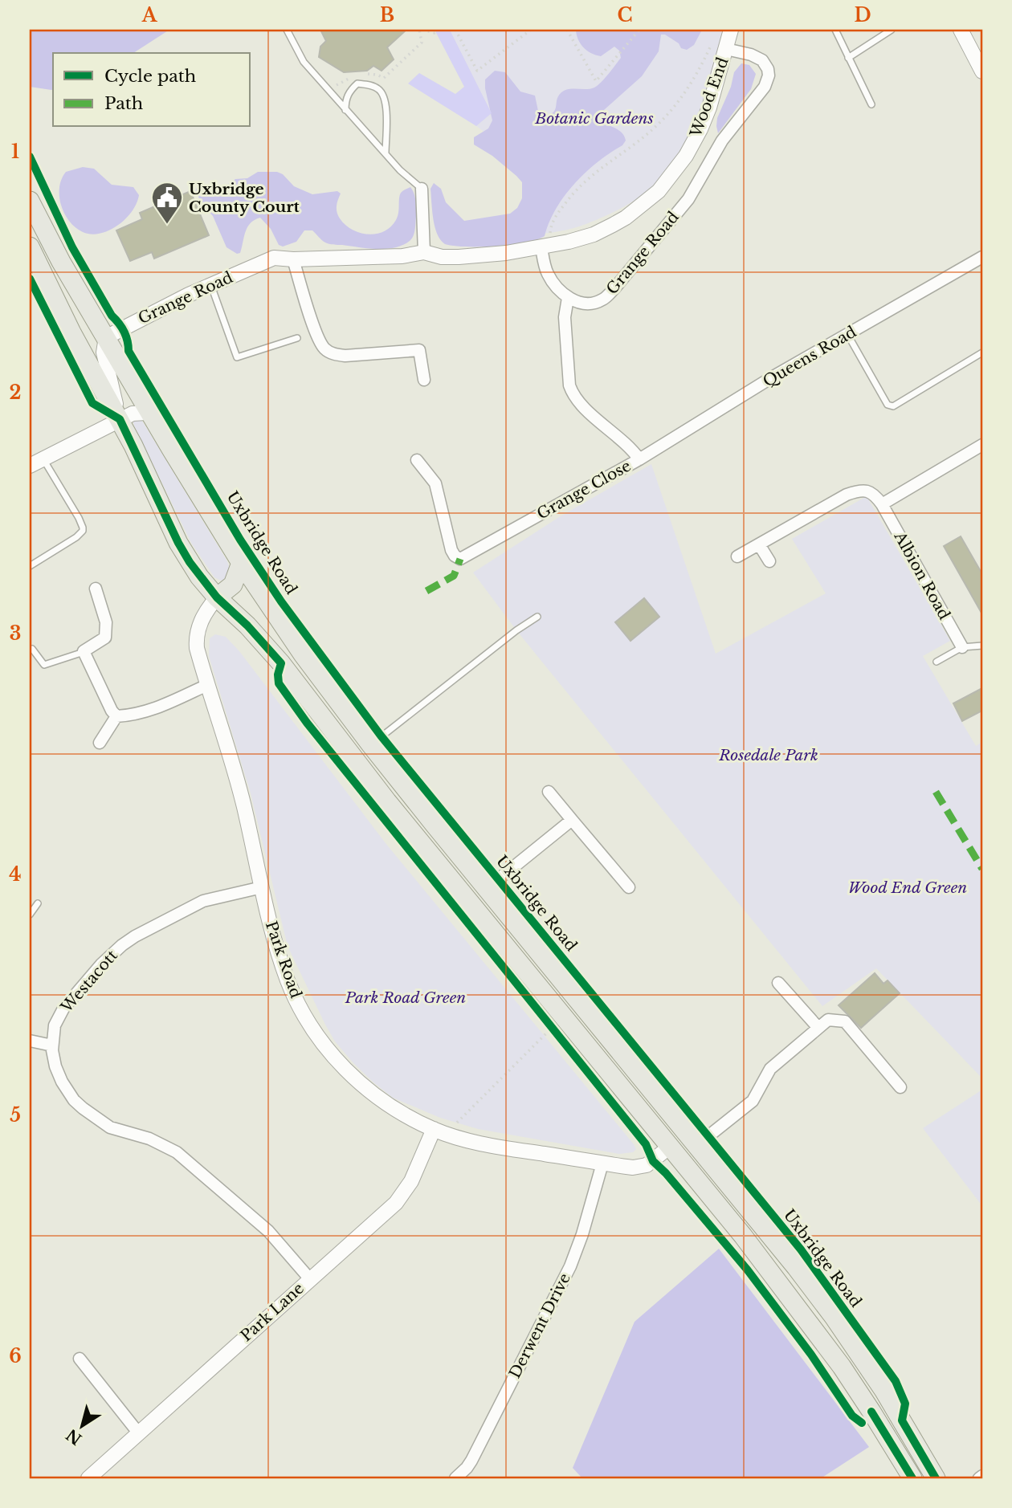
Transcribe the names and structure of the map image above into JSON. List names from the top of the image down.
{
  "streets": {
    "main road": ["Uxbridge Road"],
    "street": [
      "Wood End",
      "Grange Road",
      "Queens Road",
      "Grange Close",
      "Albion Road",
      "Park Road",
      "Westacott",
      "Park Lane",
      "Derwent Drive"
    ]
  },
  "crossings": [
    ["Wood End", "Grange Road"],
    ["Grange Road", "Grange Close"],
    ["Grange Road", "Uxbridge Road"],
    ["Queens Road", "Grange Close"],
    ["Uxbridge Road", "Park Road"],
    ["Park Road", "Westacott"],
    ["Park Road", "Park Lane"],
    ["Park Road", "Derwent Drive"],
    ["Westacott", "Park Lane"]
  ],
  "parks": [
    "Botanic Gardens",
    "Rosedale Park",
    "Wood End Green",
    "Park Road Green"
  ],
  "places": {
    "public building": ["Uxbridge County Court"]
  },
  "legend": ["Cycle path", "Path"],
  "north": "bottom left",
  "grid": {
    "columns": [
      "A",
      "B",
      "C",
      "D"
    ],
    "rows": [
      "1",
      "2",
      "3",
      "4",
      "5",
      "6"
    ]
  }
}
